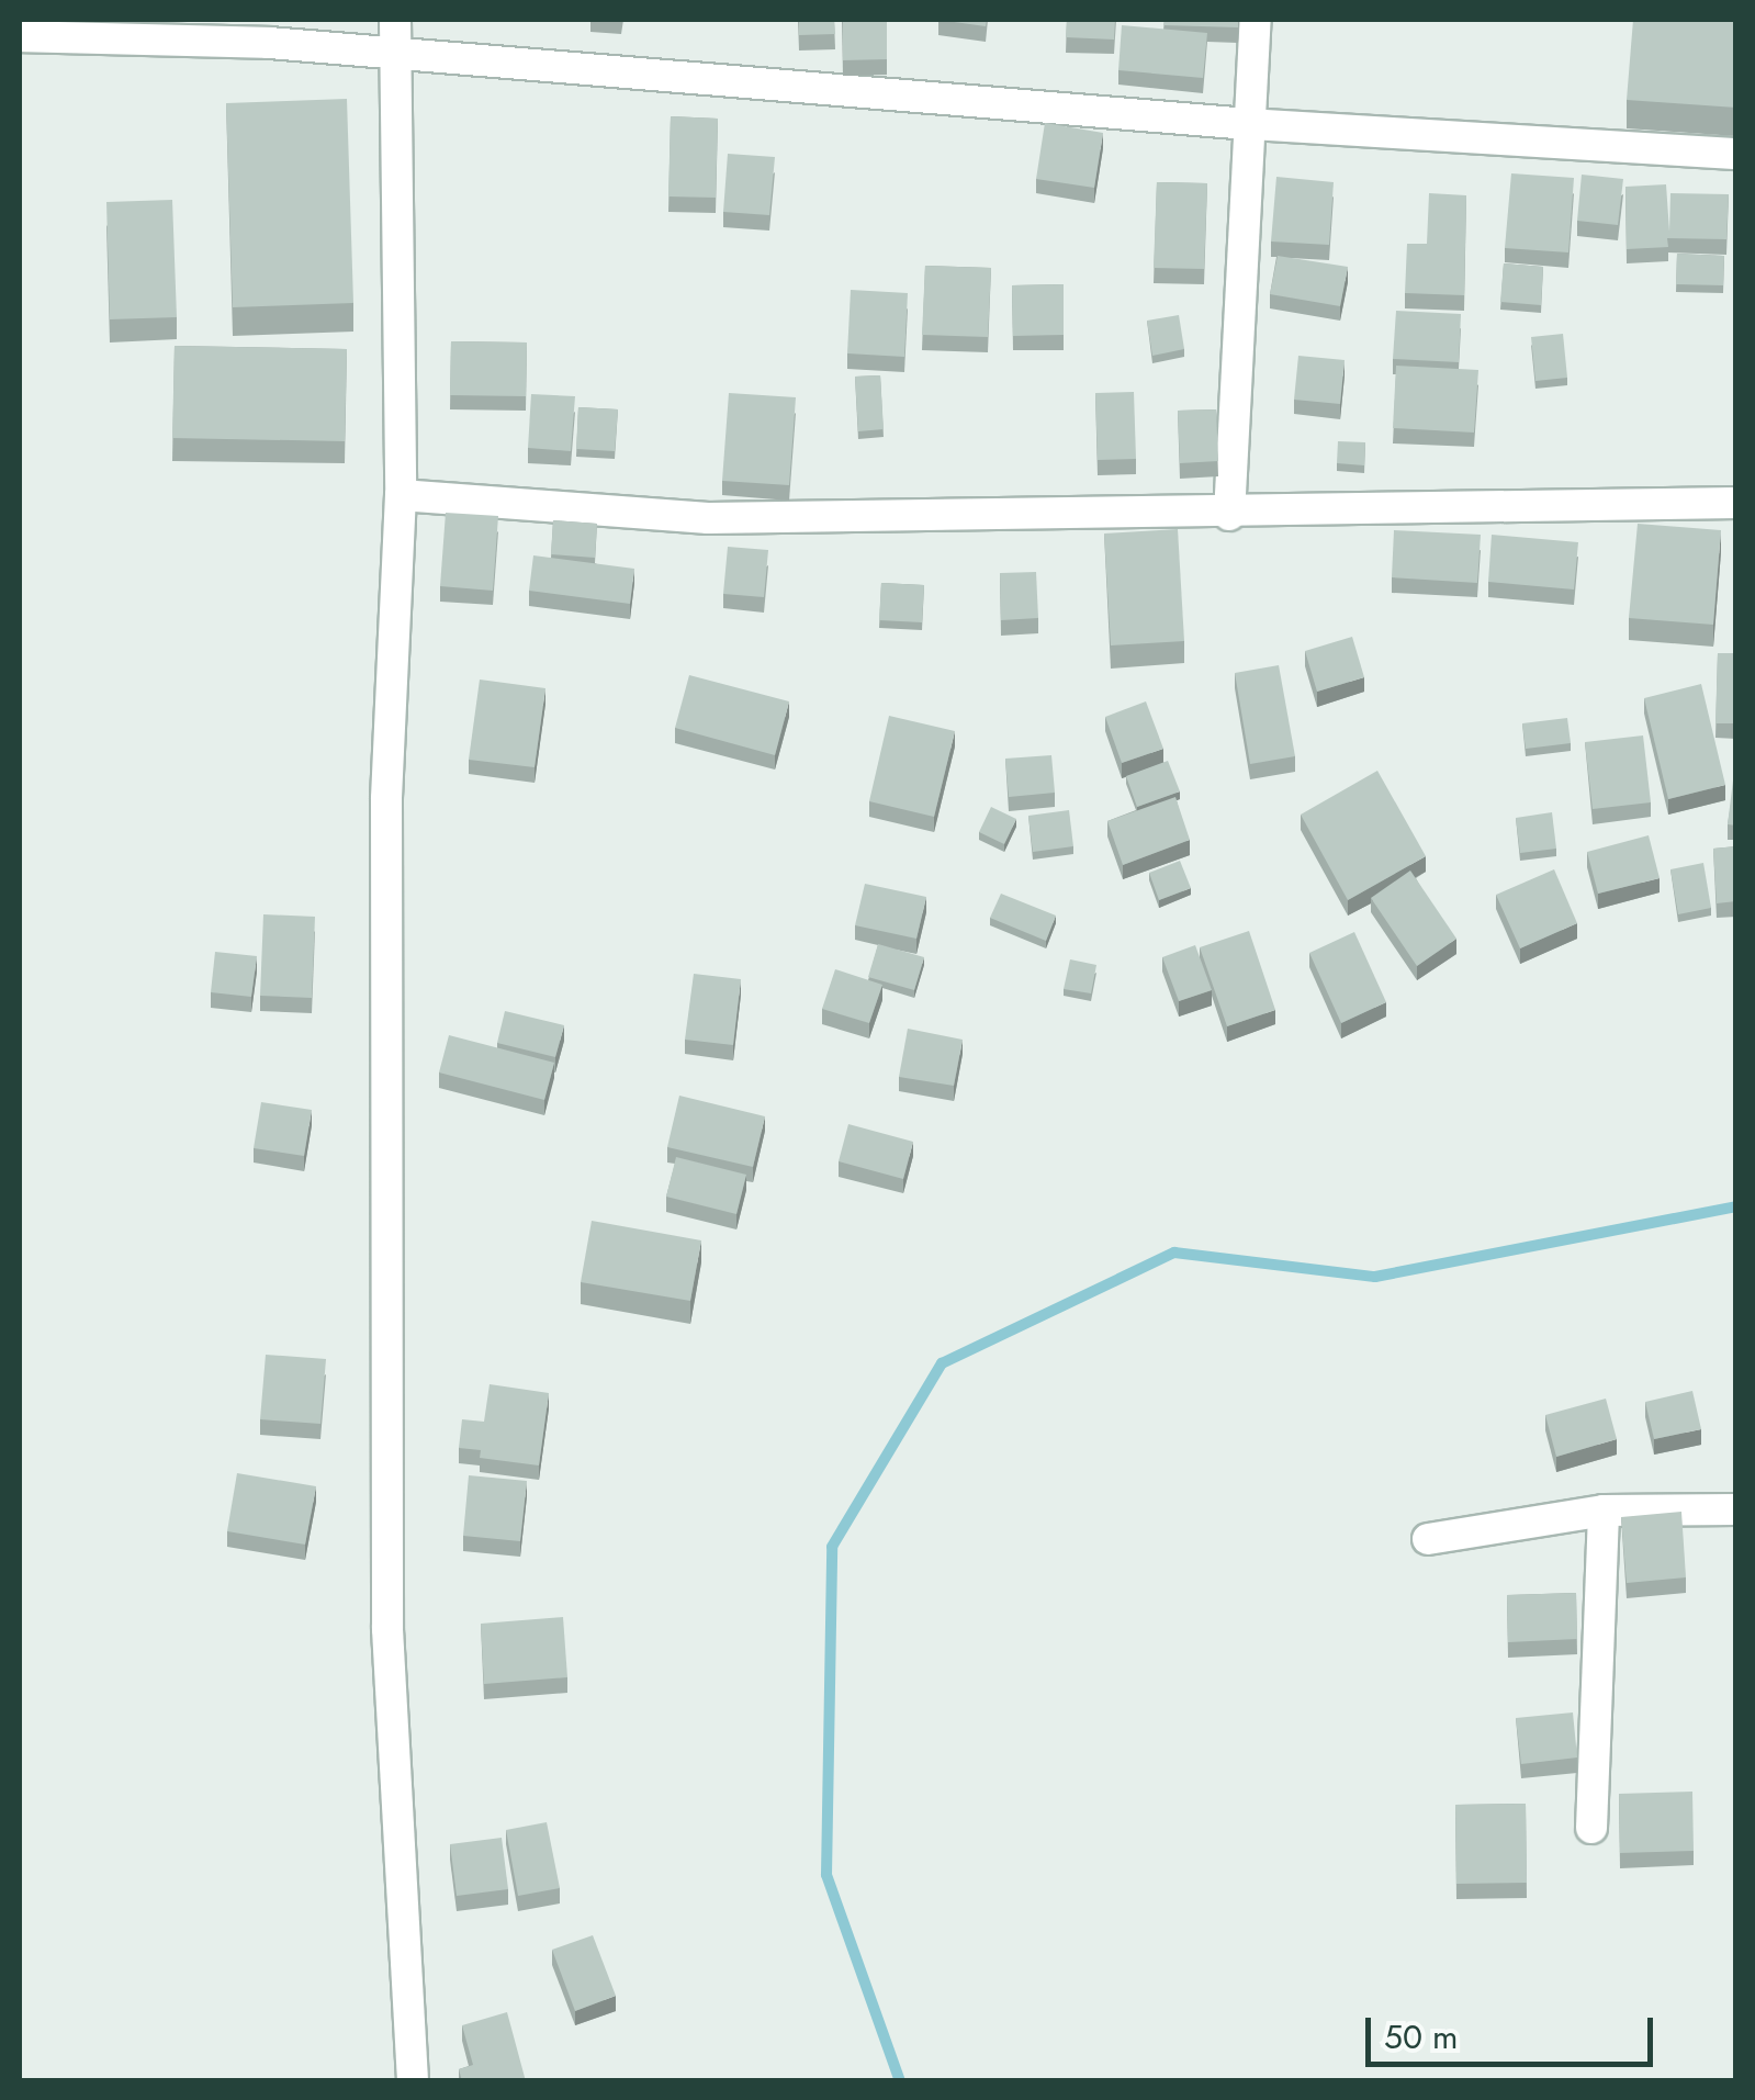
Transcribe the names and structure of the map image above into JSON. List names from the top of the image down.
{
  "scale_bar": "50 m"
}
